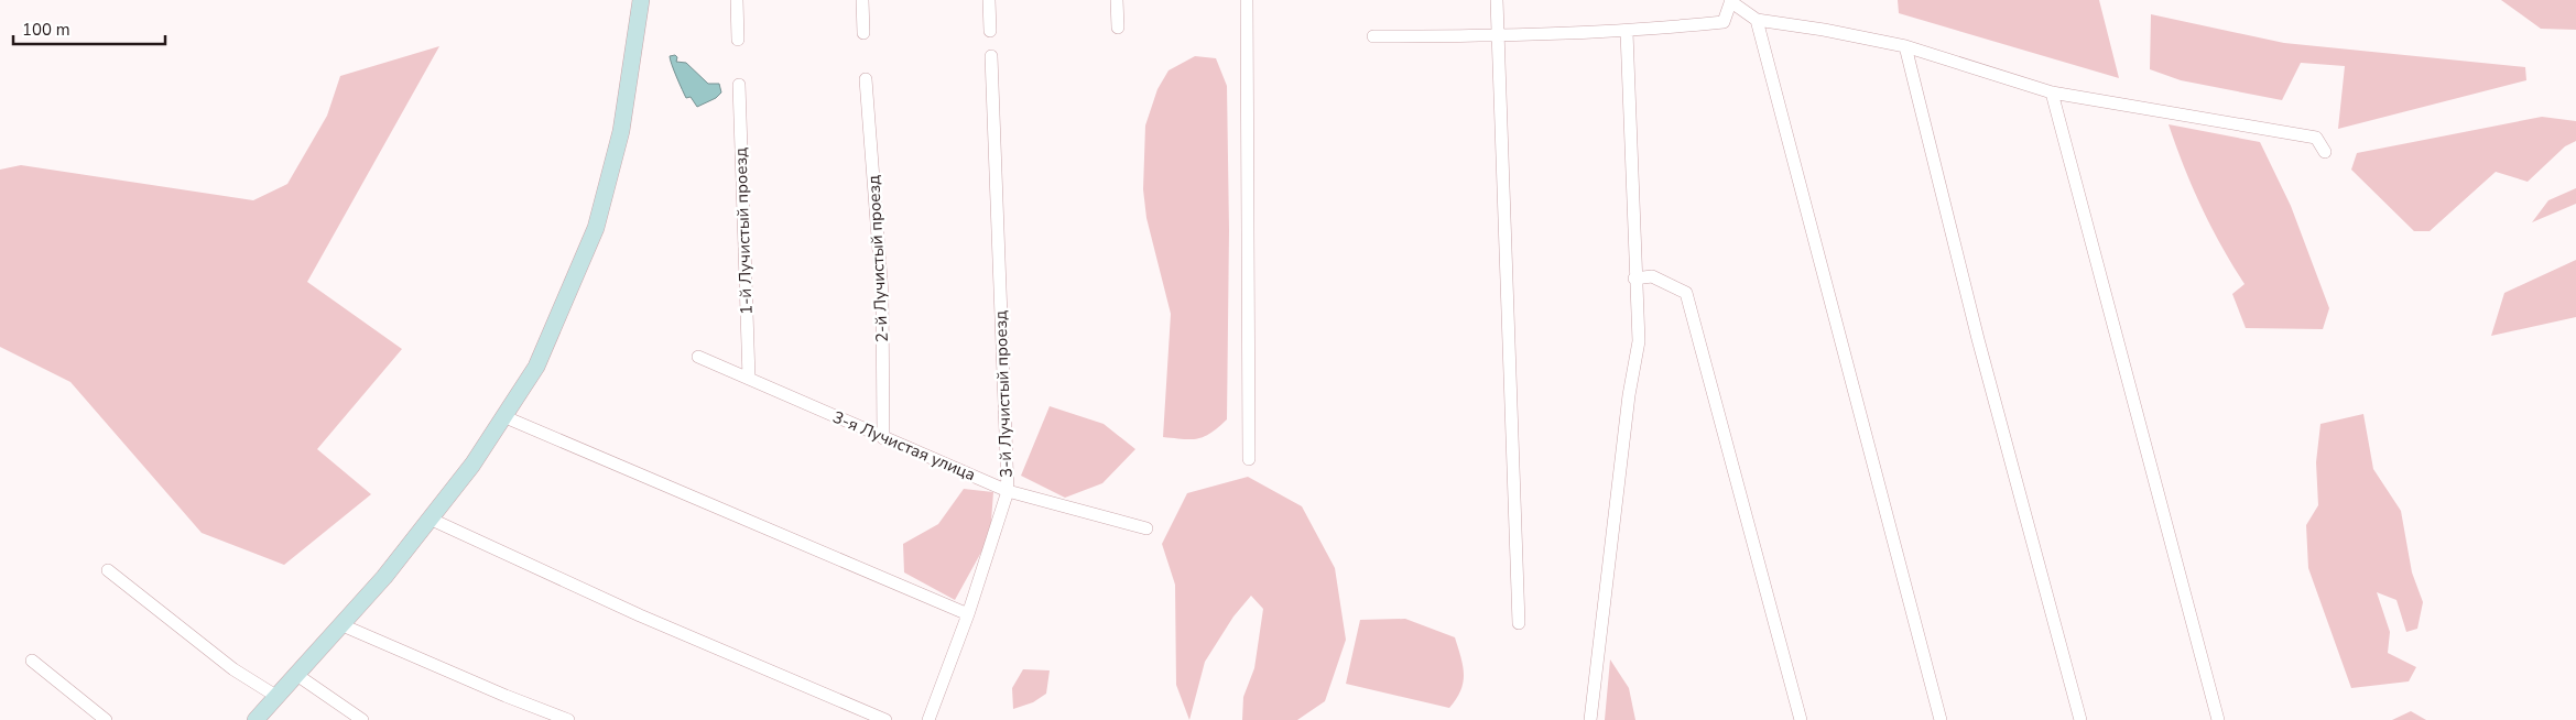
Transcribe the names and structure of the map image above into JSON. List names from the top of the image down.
{
  "streets": {
    "street": [
      "1-й Лучистый проезд",
      "2-й Лучистый проезд",
      "3-й Лучистый проезд",
      "3-я Лучистая улица"
    ]
  },
  "crossings": [
    ["1-й Лучистый проезд", "3-я Лучистая улица"],
    ["2-й Лучистый проезд", "3-я Лучистая улица"],
    ["3-й Лучистый проезд", "3-я Лучистая улица"]
  ],
  "scale_bar": "100 m"
}
